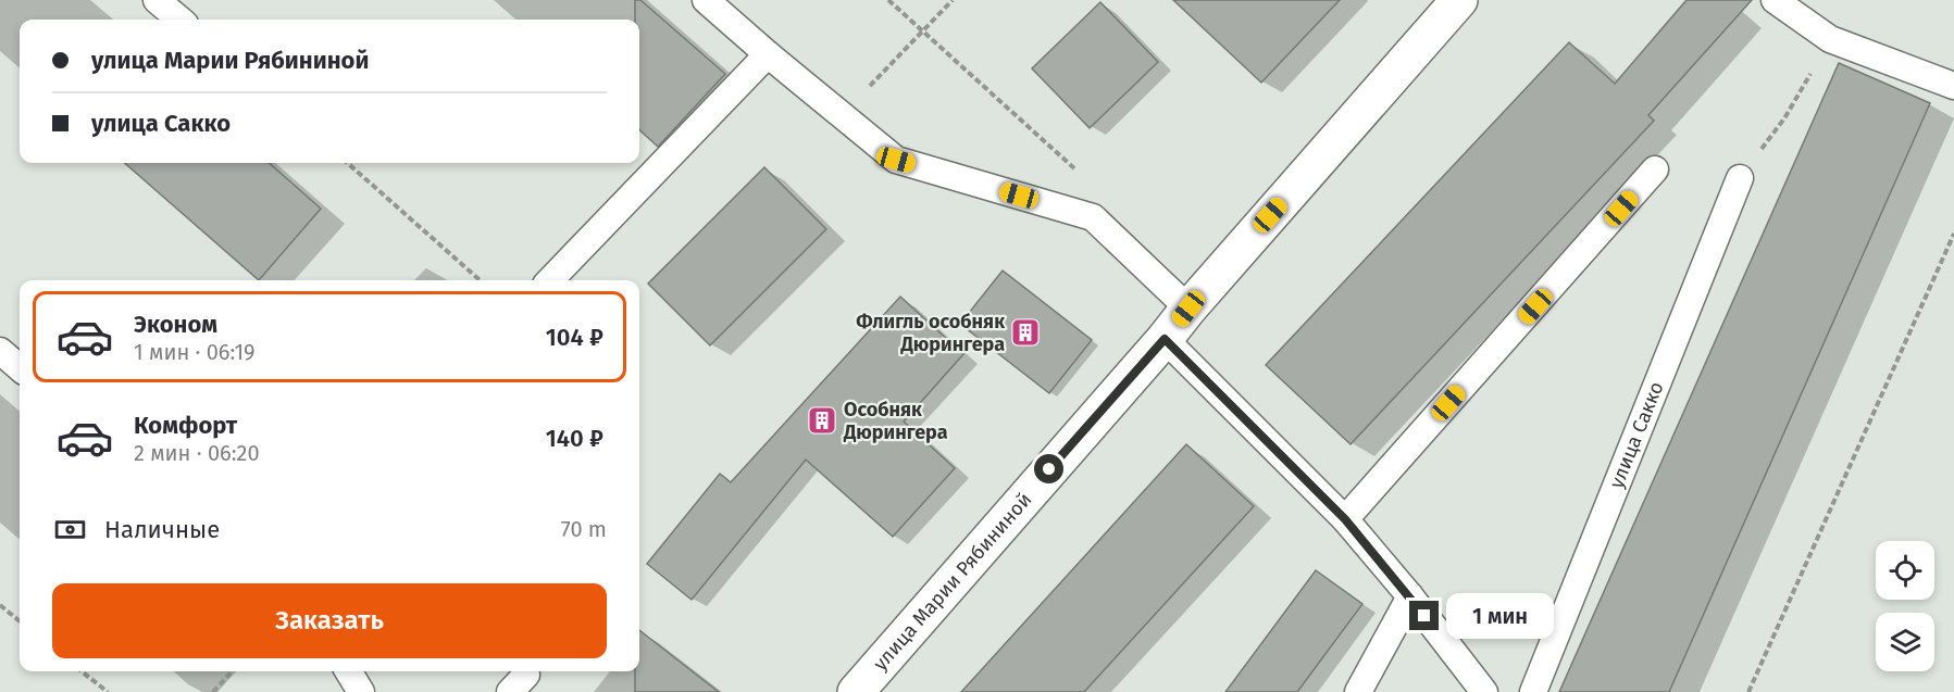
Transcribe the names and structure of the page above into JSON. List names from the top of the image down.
{
  "streets": {
    "street": ["улица Марии Рябининой"],
    "lane": ["улица Сакко"]
  },
  "places": {
    "building": ["Флигль особняк Дюрингера", "Особняк Дюрингера"]
  },
  "page": {
    "banner": ["улица Марии Рябининой", "улица Сакко"],
    "list": [
      {
        "name": "Эконом",
        "note": "1 мин · 06:19",
        "value": "104 ₽"
      },
      {
        "name": "Комфорт",
        "note": "2 мин · 06:20",
        "value": "140 ₽"
      }
    ],
    "pay": ["Наличные", "70 m"],
    "buttons": "Заказать",
    "bubble": "1 мин"
  }
}
